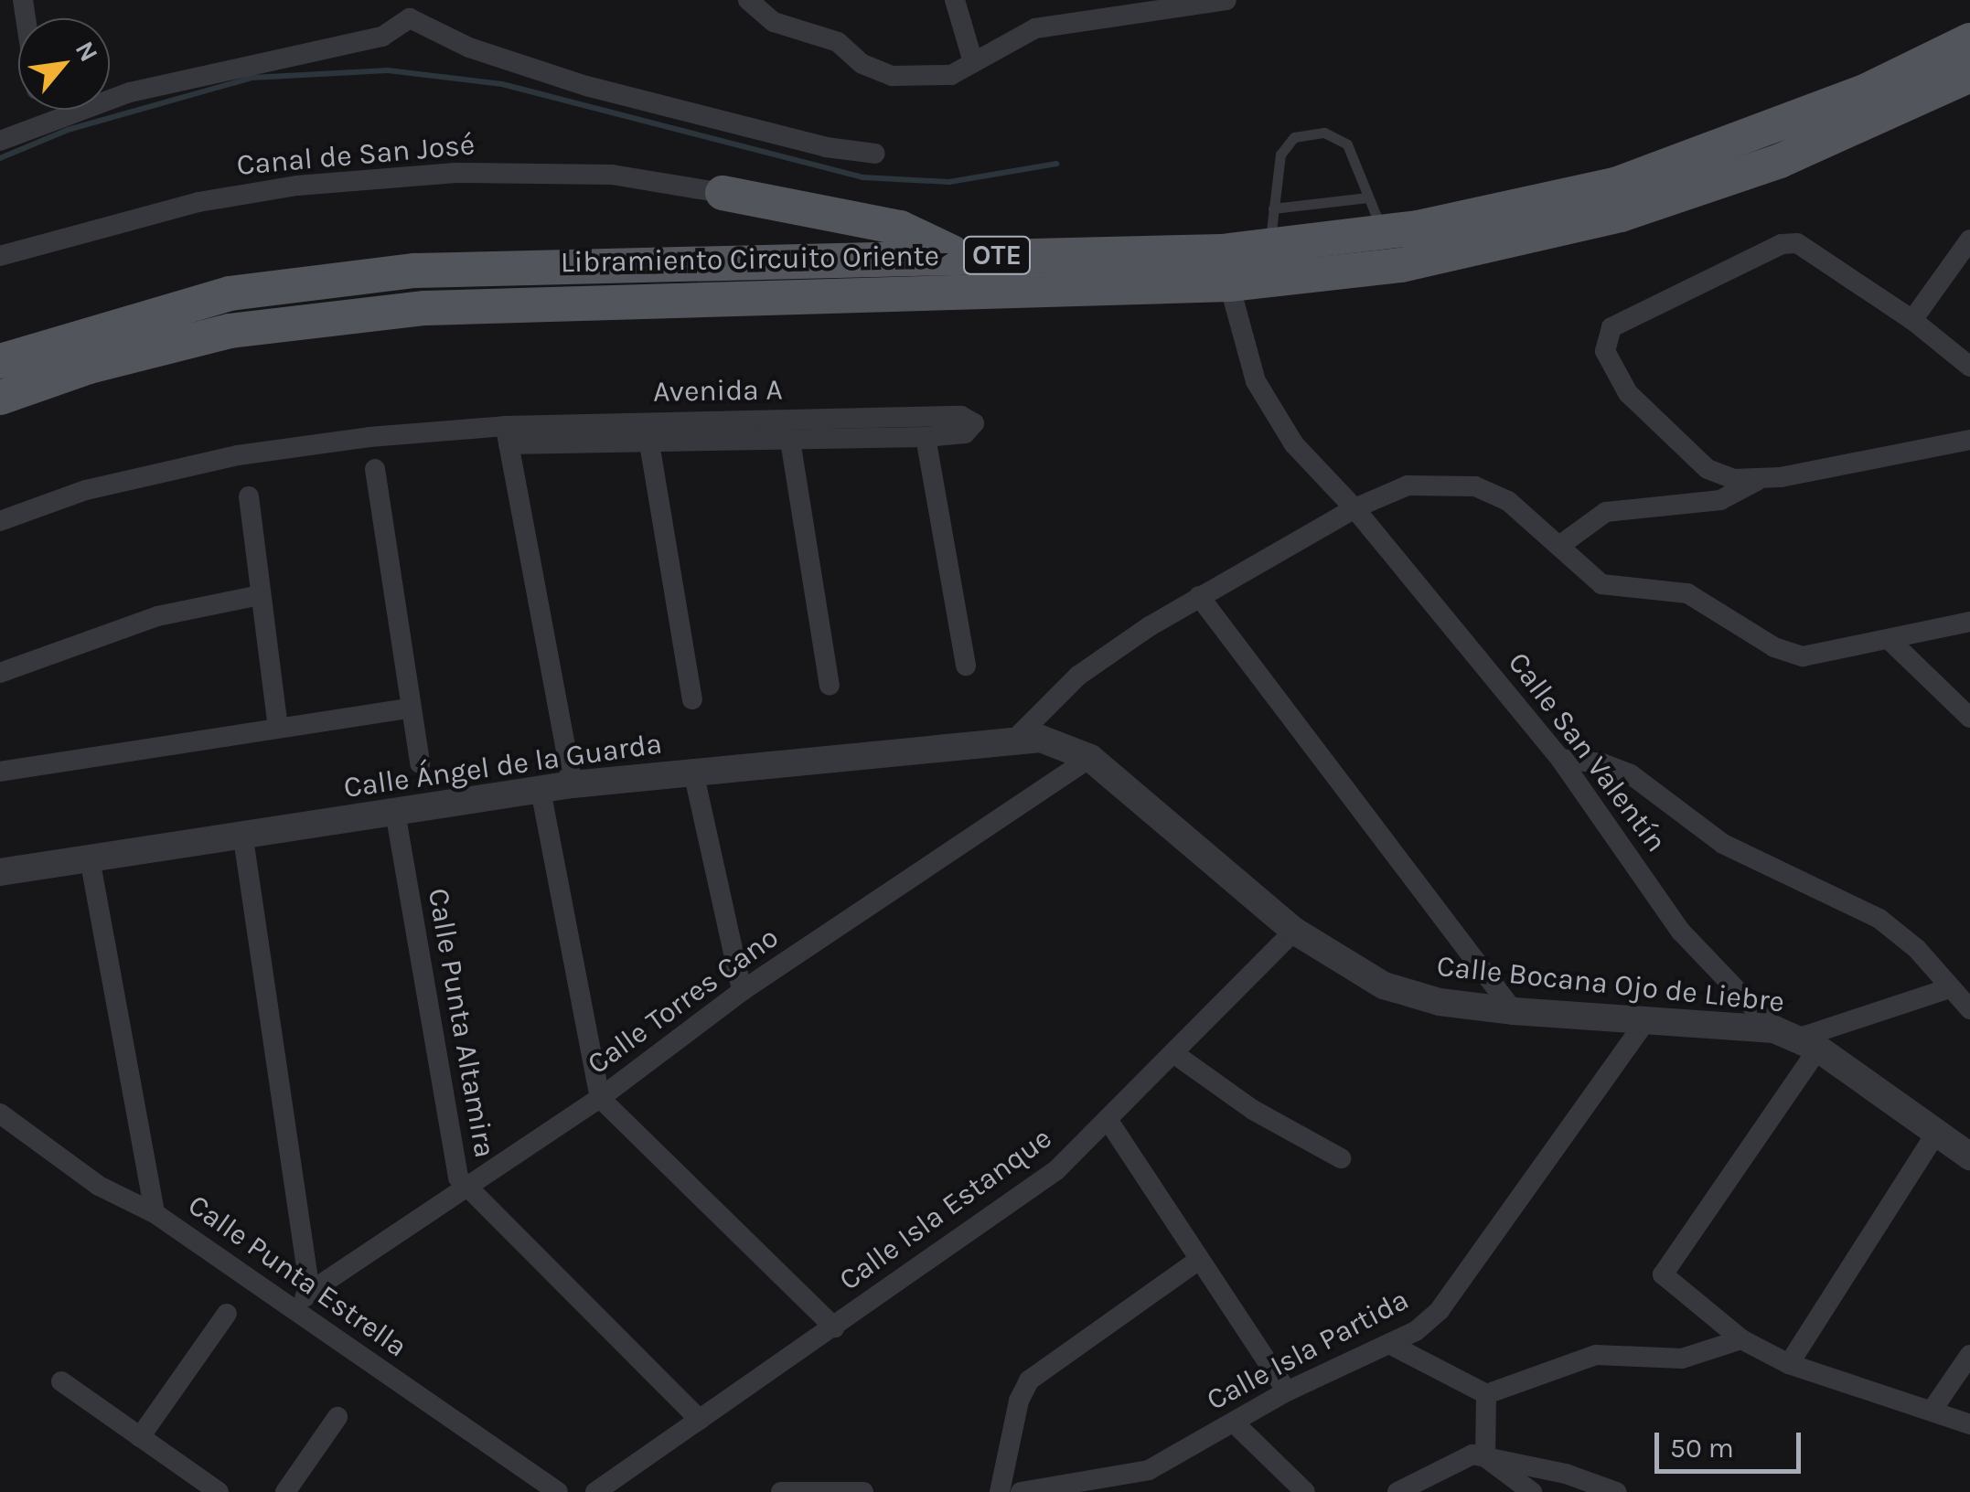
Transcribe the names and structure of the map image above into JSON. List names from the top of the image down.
{
  "streets": {
    "main road": ["OTE", "Libramiento Circuito Oriente"],
    "street": [
      "Canal de San José",
      "Avenida A",
      "Calle San Valentín",
      "Calle Ángel de la Guarda",
      "Calle Bocana Ojo de Liebre",
      "Calle Torres Cano",
      "Calle Punta Altamira",
      "Calle Isla Estanque",
      "Calle Punta Estrella",
      "Calle Isla Partida"
    ]
  },
  "crossings": [
    ["Libramiento Circuito Oriente", "Calle San Valentín"],
    ["Calle San Valentín", "Calle Bocana Ojo de Liebre"],
    ["Calle Ángel de la Guarda", "Calle Bocana Ojo de Liebre"],
    ["Calle Ángel de la Guarda", "Calle Punta Altamira"],
    ["Calle Bocana Ojo de Liebre", "Calle Torres Cano"],
    ["Calle Bocana Ojo de Liebre", "Calle Isla Estanque"],
    ["Calle Bocana Ojo de Liebre", "Calle Isla Partida"],
    ["Calle Torres Cano", "Calle Punta Altamira"],
    ["Calle Torres Cano", "Calle Punta Estrella"],
    ["Calle Punta Altamira", "Calle Isla Estanque"]
  ],
  "scale_bar": "50 m",
  "north": "top right"
}
